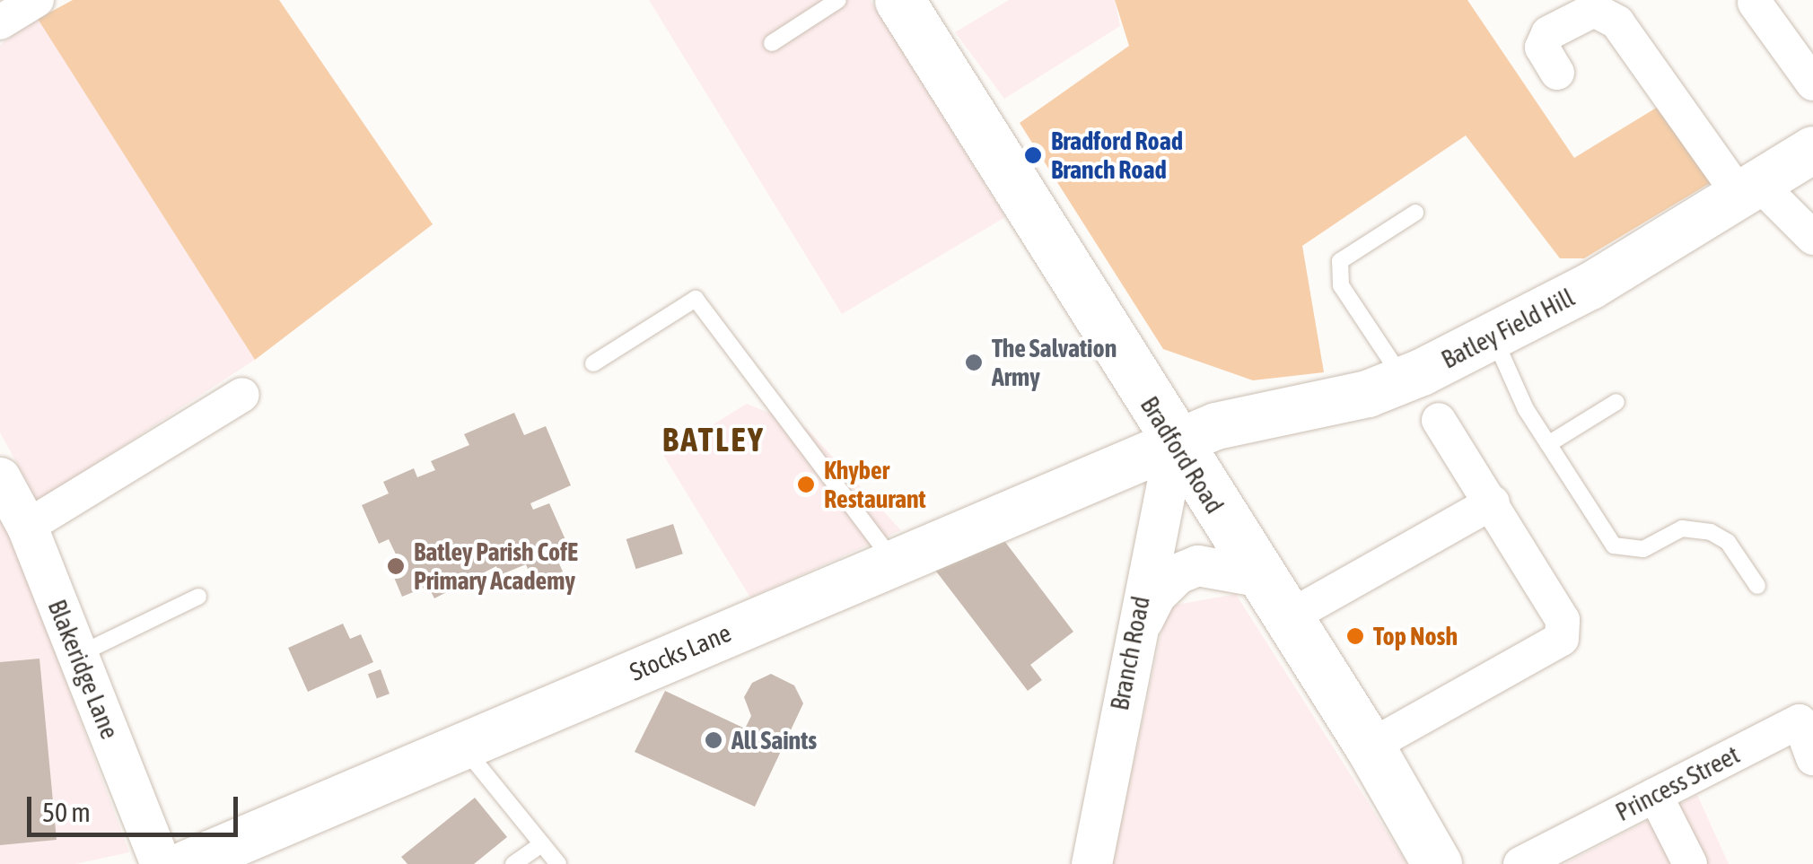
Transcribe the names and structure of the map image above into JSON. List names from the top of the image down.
{
  "streets": {
    "main road": ["Batley Field Hill", "Bradford Road", "Stocks Lane"],
    "street": ["Branch Road", "Blakeridge Lane", "Princess Street"]
  },
  "crossings": [
    ["Batley Field Hill", "Bradford Road"],
    ["Batley Field Hill", "Stocks Lane"],
    ["Batley Field Hill", "Branch Road"],
    ["Bradford Road", "Stocks Lane"],
    ["Bradford Road", "Branch Road"],
    ["Stocks Lane", "Branch Road"]
  ],
  "districts": ["BATLEY"],
  "places": [
    "Bradford Road Branch Road",
    "The Salvation Army",
    "Khyber Restaurant",
    "Batley Parish CofE Primary Academy",
    "Top Nosh",
    "All Saints"
  ],
  "scale_bar": "50 m"
}
